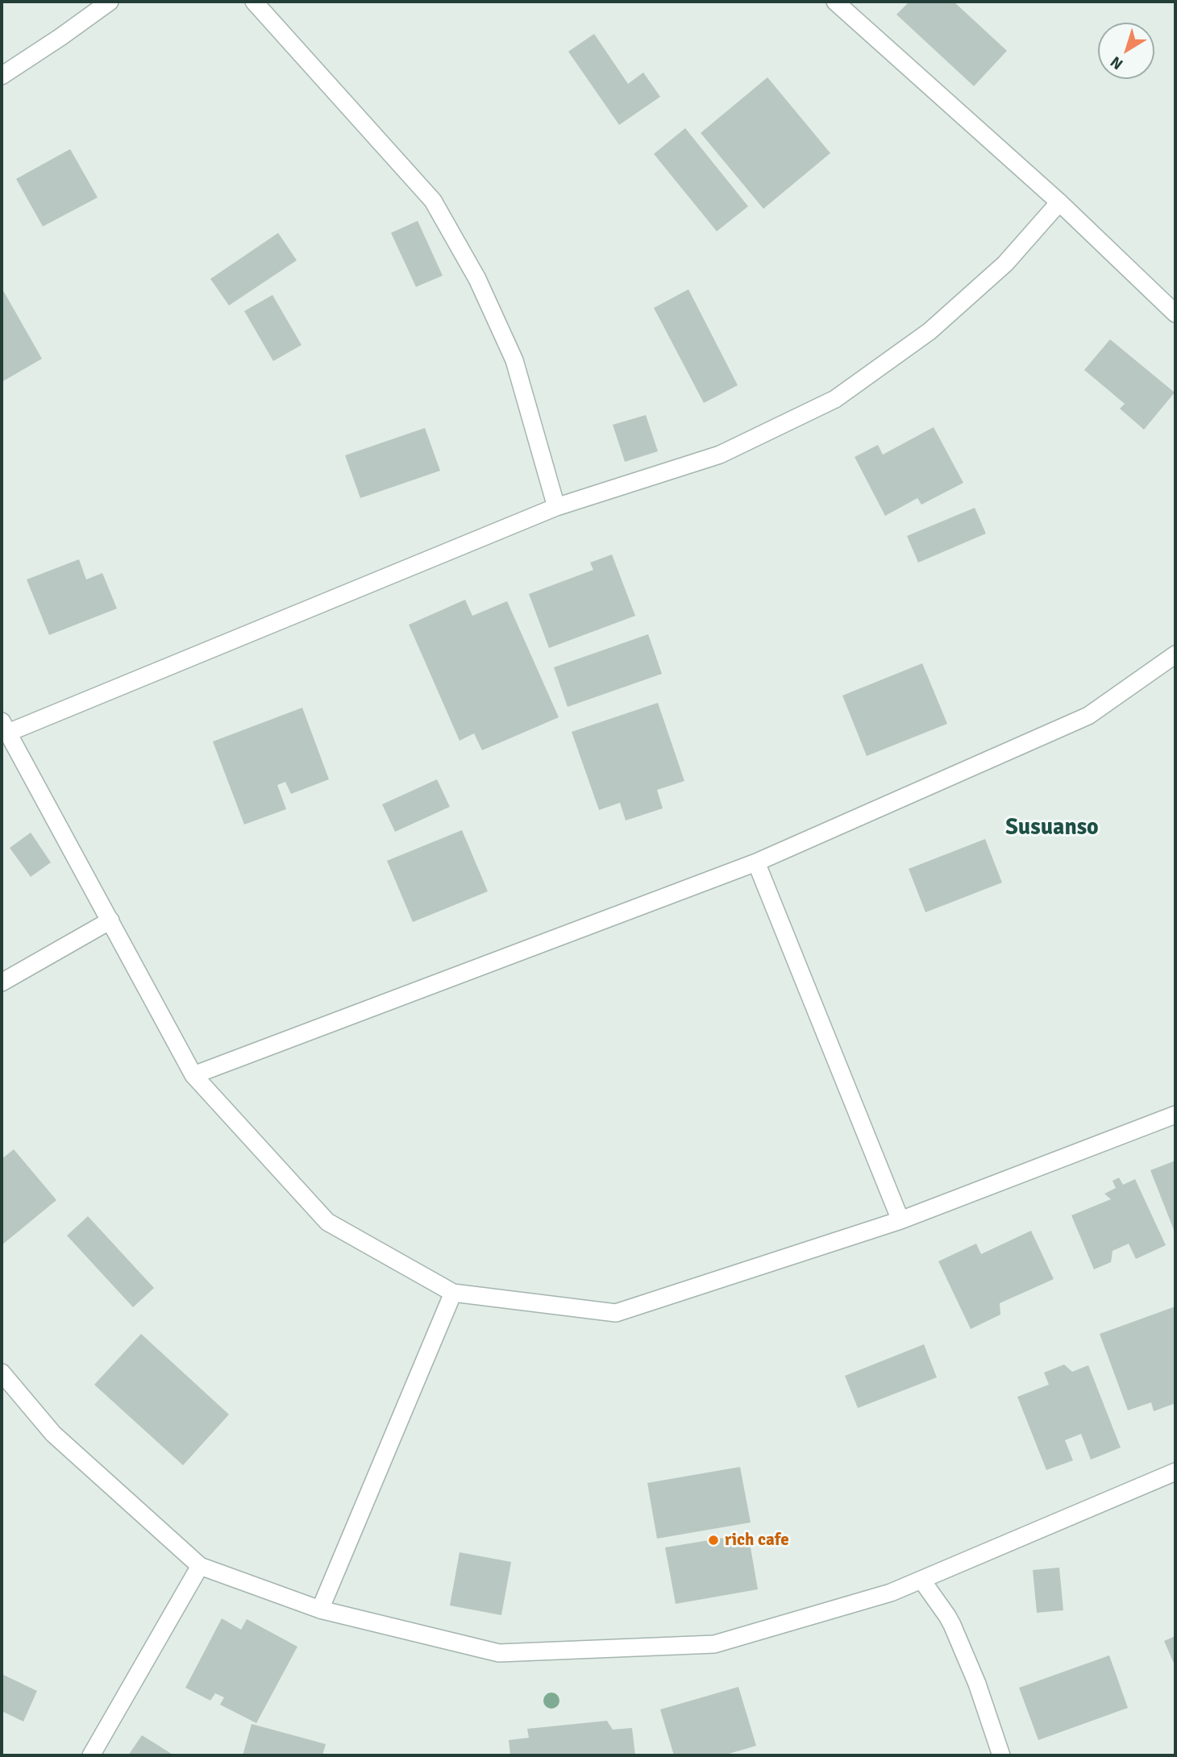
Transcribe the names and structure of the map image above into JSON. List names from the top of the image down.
{
  "districts": ["Susuanso"],
  "places": ["rich cafe"],
  "north": "bottom left"
}
